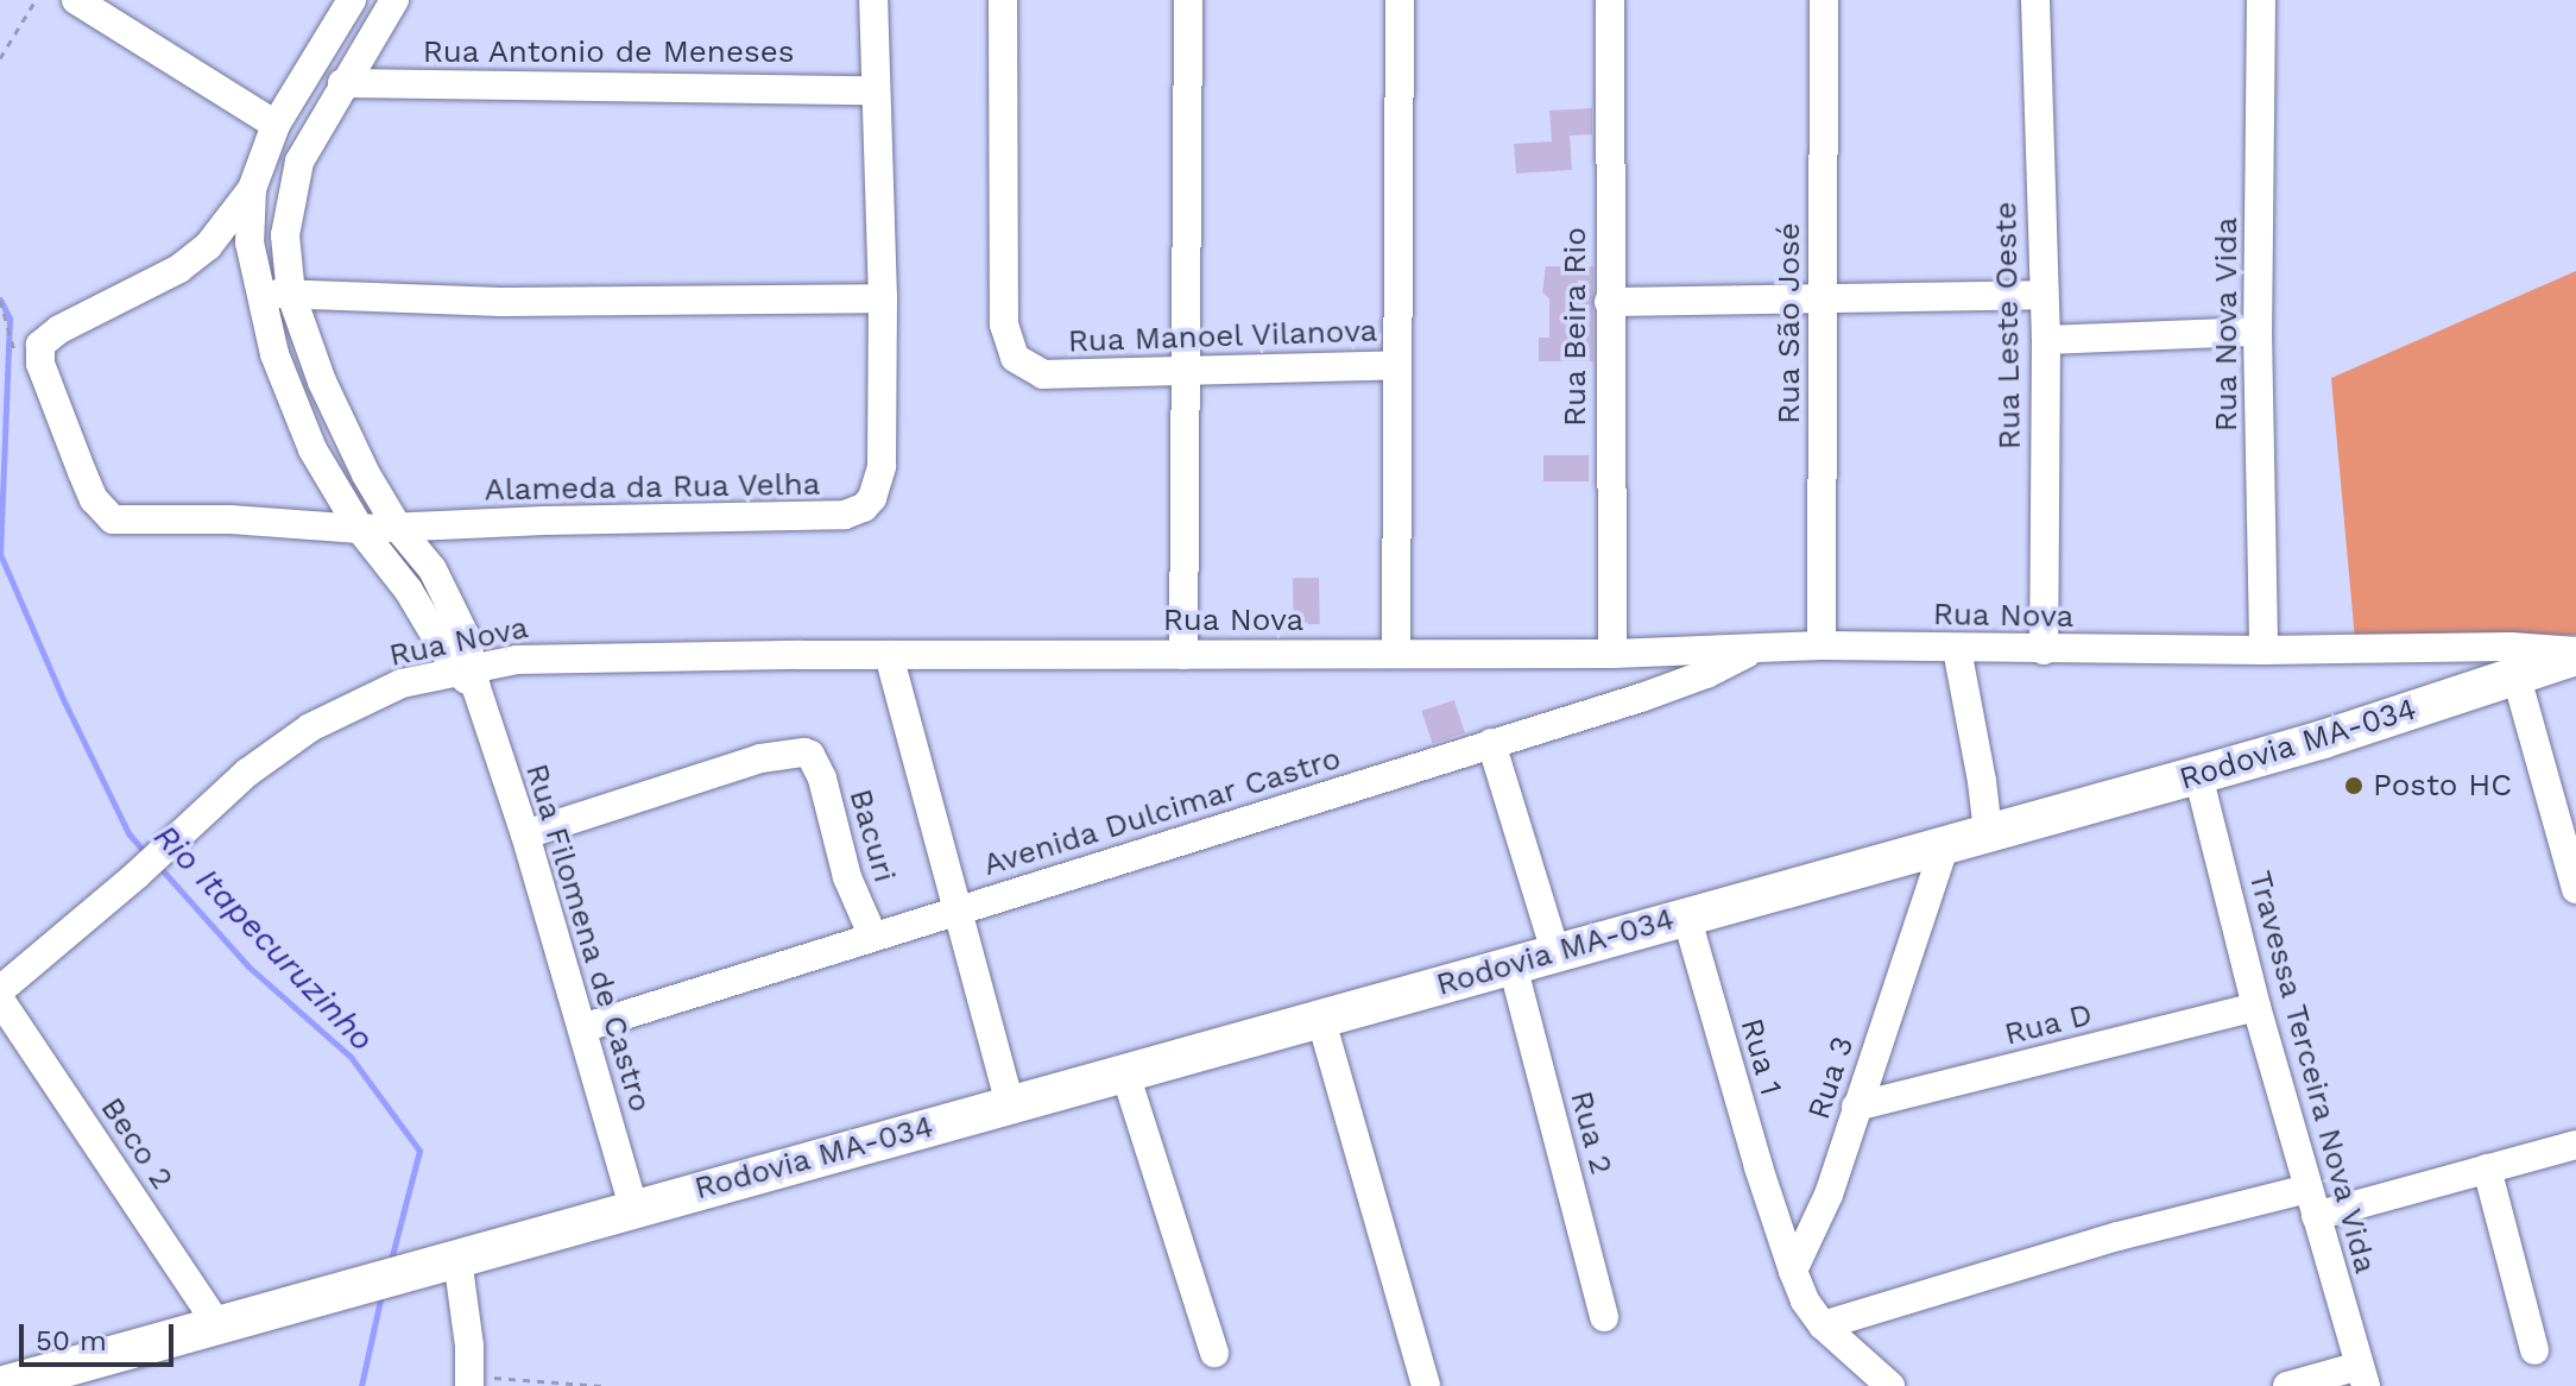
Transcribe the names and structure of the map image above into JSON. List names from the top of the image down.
{
  "streets": {
    "main road": ["Rodovia MA-034"],
    "street": [
      "Rua Antonio de Meneses",
      "Rua São José",
      "Rua Nova Vida",
      "Rua Leste Oeste",
      "Rua Beira Rio",
      "Rua Manoel Vilanova",
      "Alameda da Rua Velha",
      "Rua Nova",
      "Avenida Dulcimar Castro",
      "Bacuri",
      "Rua Filomena de Castro",
      "Rua D",
      "Rua 1",
      "Travessa Terceira Nova Vida",
      "Rua 3",
      "Rua 2",
      "Beco 2"
    ]
  },
  "crossings": [
    ["Rua Antonio de Meneses", "Alameda da Rua Velha"],
    ["Rua São José", "Rua Nova"],
    ["Rua Nova Vida", "Rua Nova"],
    ["Rua Leste Oeste", "Rua Nova"],
    ["Rua Beira Rio", "Rua Nova"],
    ["Rua Nova", "Rodovia MA-034"],
    ["Rua Nova", "Avenida Dulcimar Castro"],
    ["Rua Nova", "Rua Filomena de Castro"],
    ["Rodovia MA-034", "Rua Filomena de Castro"],
    ["Rodovia MA-034", "Rua 1"],
    ["Rodovia MA-034", "Travessa Terceira Nova Vida"],
    ["Rodovia MA-034", "Rua 3"],
    ["Rodovia MA-034", "Rua 2"],
    ["Rodovia MA-034", "Beco 2"],
    ["Avenida Dulcimar Castro", "Bacuri"],
    ["Avenida Dulcimar Castro", "Rua Filomena de Castro"],
    ["Bacuri", "Rua Filomena de Castro"],
    ["Rua D", "Travessa Terceira Nova Vida"],
    ["Rua D", "Rua 3"],
    ["Rua 1", "Rua 3"]
  ],
  "water": ["Rio Itapecuruzinho"],
  "places": ["Posto HC"],
  "scale_bar": "50 m"
}
